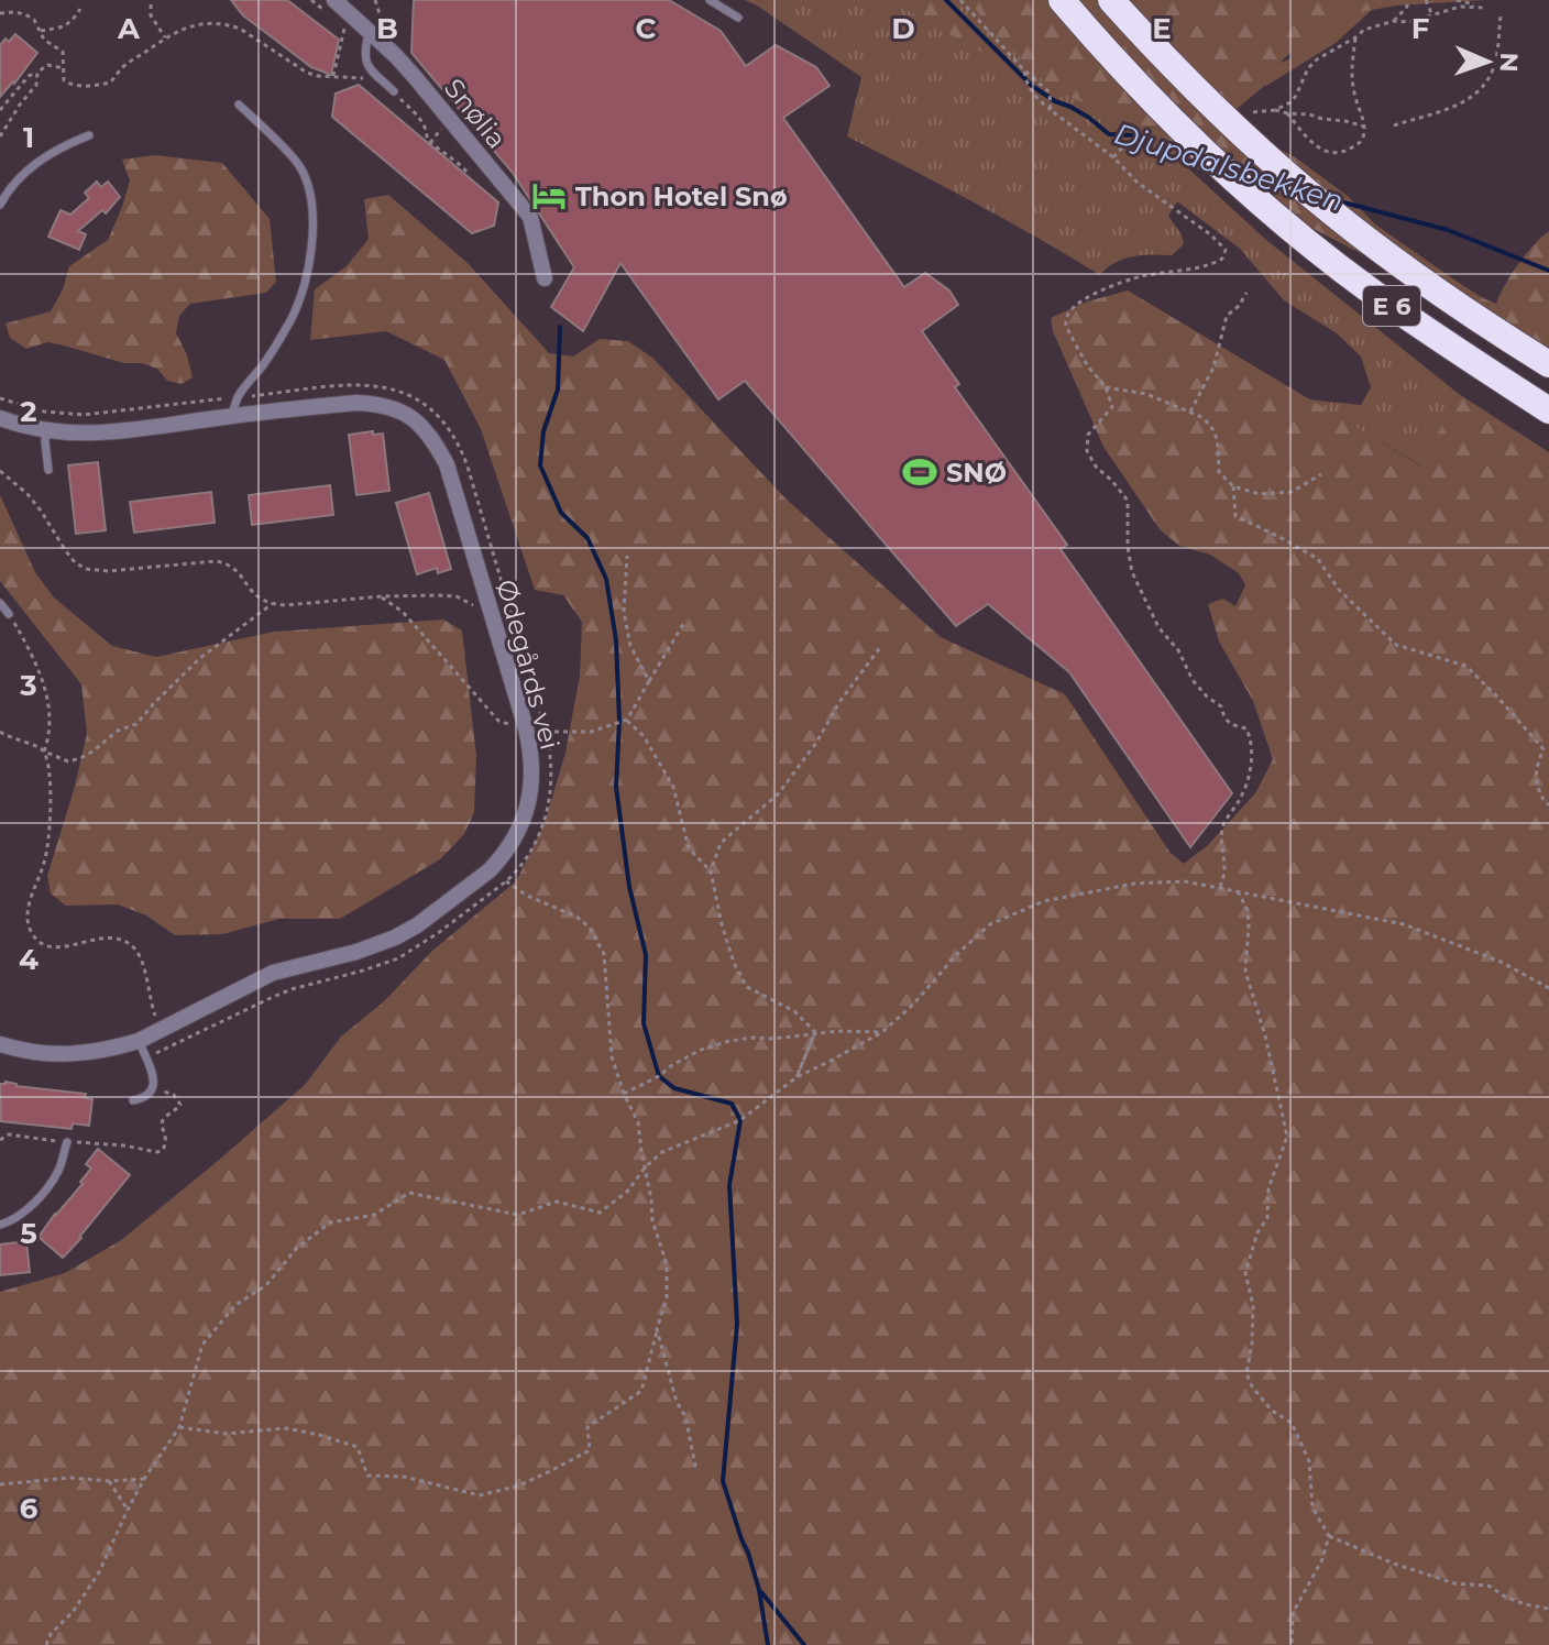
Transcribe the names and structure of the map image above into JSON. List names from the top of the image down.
{
  "streets": {
    "highway": ["E 6"],
    "street": ["Snølia", "Ødegårds vei"]
  },
  "water": ["Djupdalsbekken"],
  "places": {
    "hotel": ["Thon Hotel Snø"],
    "sports": ["SNØ"]
  },
  "north": "right",
  "grid": {
    "columns": [
      "A",
      "B",
      "C",
      "D",
      "E",
      "F"
    ],
    "rows": [
      "1",
      "2",
      "3",
      "4",
      "5",
      "6"
    ]
  }
}
